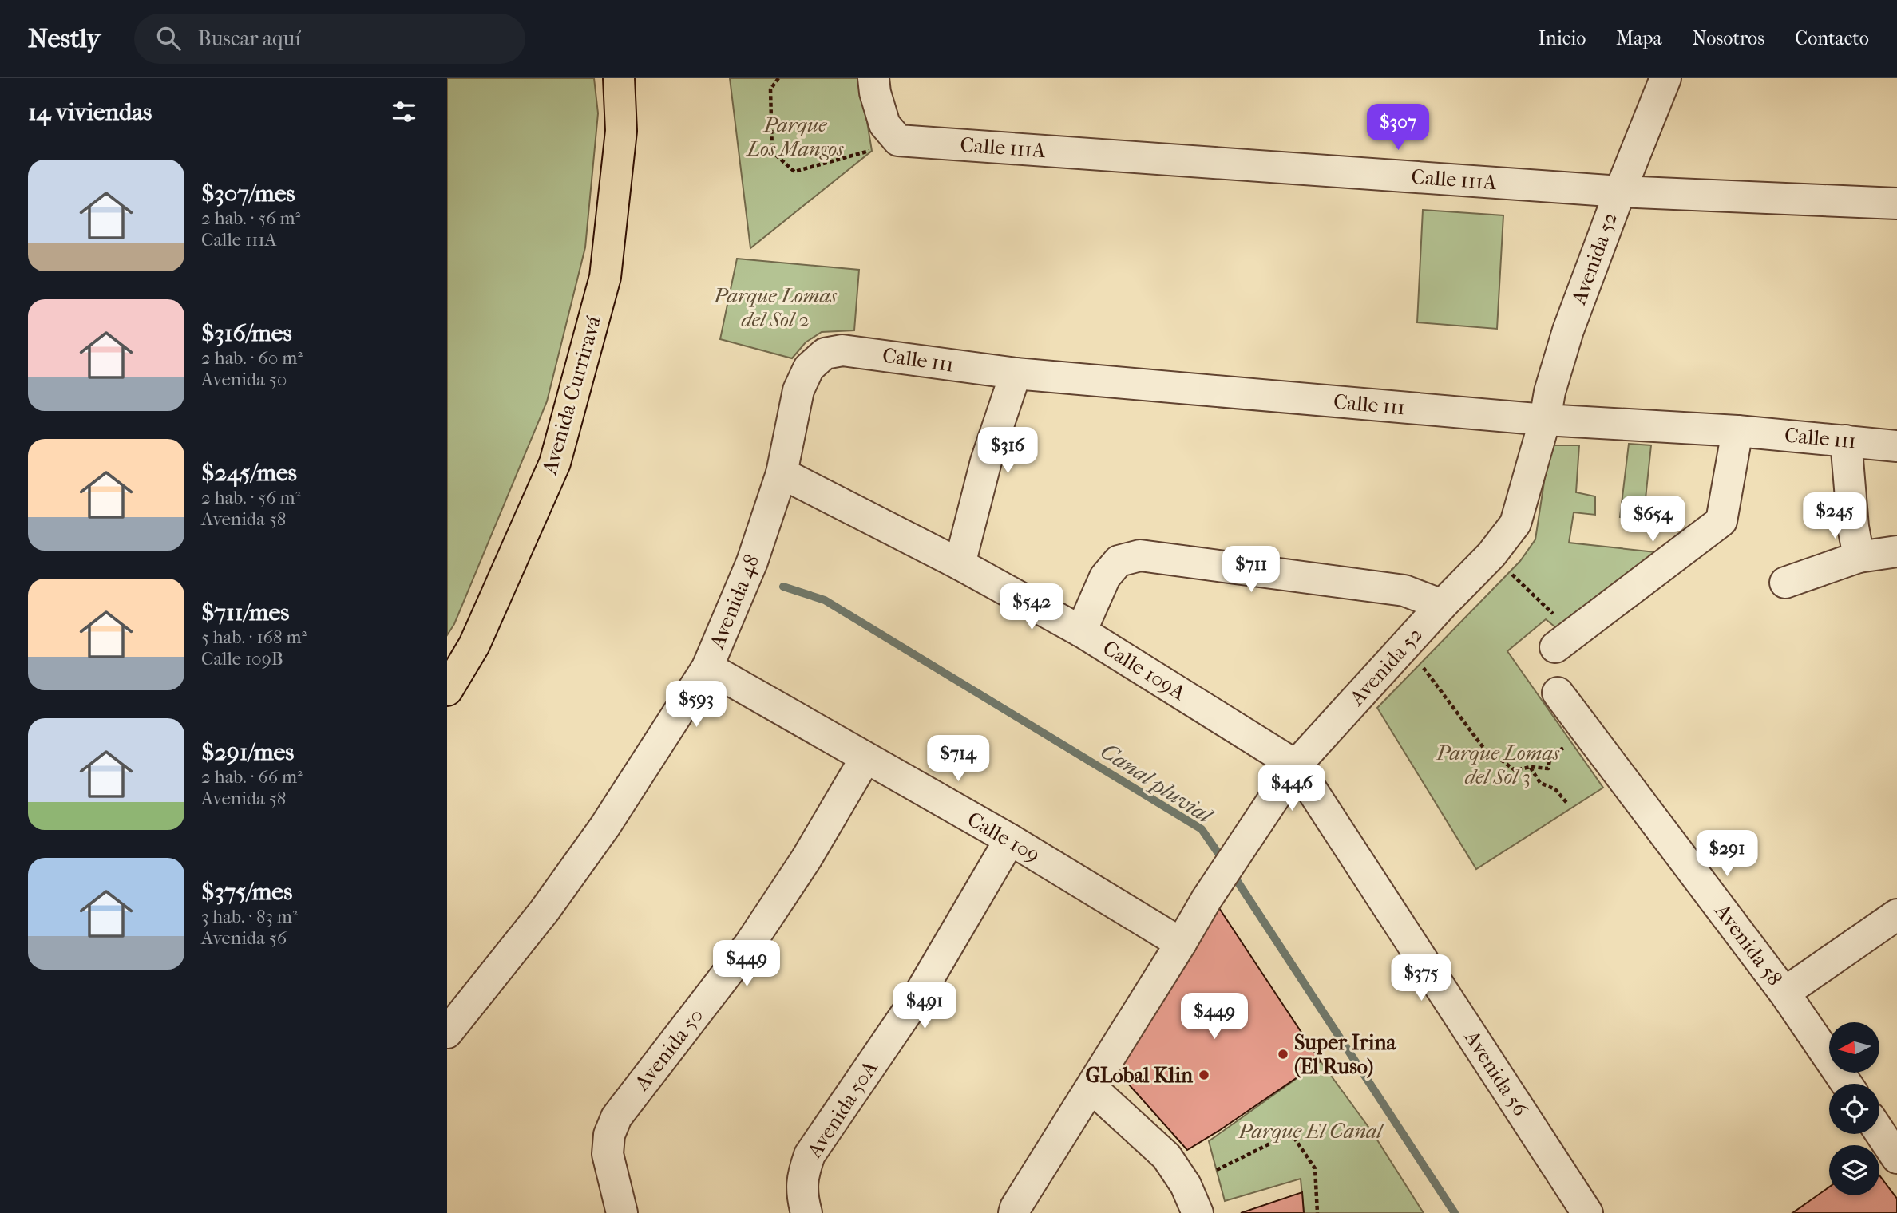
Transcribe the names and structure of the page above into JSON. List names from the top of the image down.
{
  "streets": {
    "highway": ["Avenida Curriravá"],
    "street": [
      "Calle 111A",
      "Avenida 52",
      "Calle 111",
      "Avenida 48",
      "Calle 109A",
      "Calle 109",
      "Avenida 58",
      "Avenida 50",
      "Avenida 56",
      "Avenida 50A"
    ]
  },
  "crossings": [
    ["Calle 111A", "Avenida 52"],
    ["Avenida 52", "Calle 111"],
    ["Avenida 52", "Calle 109A"],
    ["Avenida 52", "Calle 109"],
    ["Avenida 52", "Avenida 56"],
    ["Calle 111", "Avenida 48"],
    ["Avenida 48", "Calle 109A"],
    ["Avenida 48", "Calle 109"],
    ["Calle 109A", "Avenida 56"],
    ["Calle 109", "Avenida 50"],
    ["Calle 109", "Avenida 50A"]
  ],
  "water": ["Canal pluvial"],
  "parks": [
    "Parque Los Mangos",
    "Parque Lomas del Sol 2",
    "Parque Lomas del Sol 3",
    "Parque El Canal"
  ],
  "places": ["Super Irina (El Ruso)", "GLobal Klin"],
  "north": "left",
  "page": {
    "header": "Nestly",
    "search": "Buscar aquí",
    "nav": [
      "Inicio",
      "Mapa",
      "Nosotros",
      "Contacto"
    ],
    "heading": "14 viviendas",
    "price": [
      "$307",
      "$316",
      "$245",
      "$654",
      "$711",
      "$542",
      "$593",
      "$714",
      "$446",
      "$291",
      "$449",
      "$375",
      "$491",
      "$449"
    ],
    "list": [
      {
        "name": "$307/mes",
        "note": "2 hab. · 56 m² · Calle 111A"
      },
      {
        "name": "$316/mes",
        "note": "2 hab. · 60 m² · Avenida 50"
      },
      {
        "name": "$245/mes",
        "note": "2 hab. · 56 m² · Avenida 58"
      },
      {
        "name": "$711/mes",
        "note": "5 hab. · 168 m² · Calle 109B"
      },
      {
        "name": "$291/mes",
        "note": "2 hab. · 66 m² · Avenida 58"
      },
      {
        "name": "$375/mes",
        "note": "3 hab. · 83 m² · Avenida 56"
      }
    ]
  }
}
